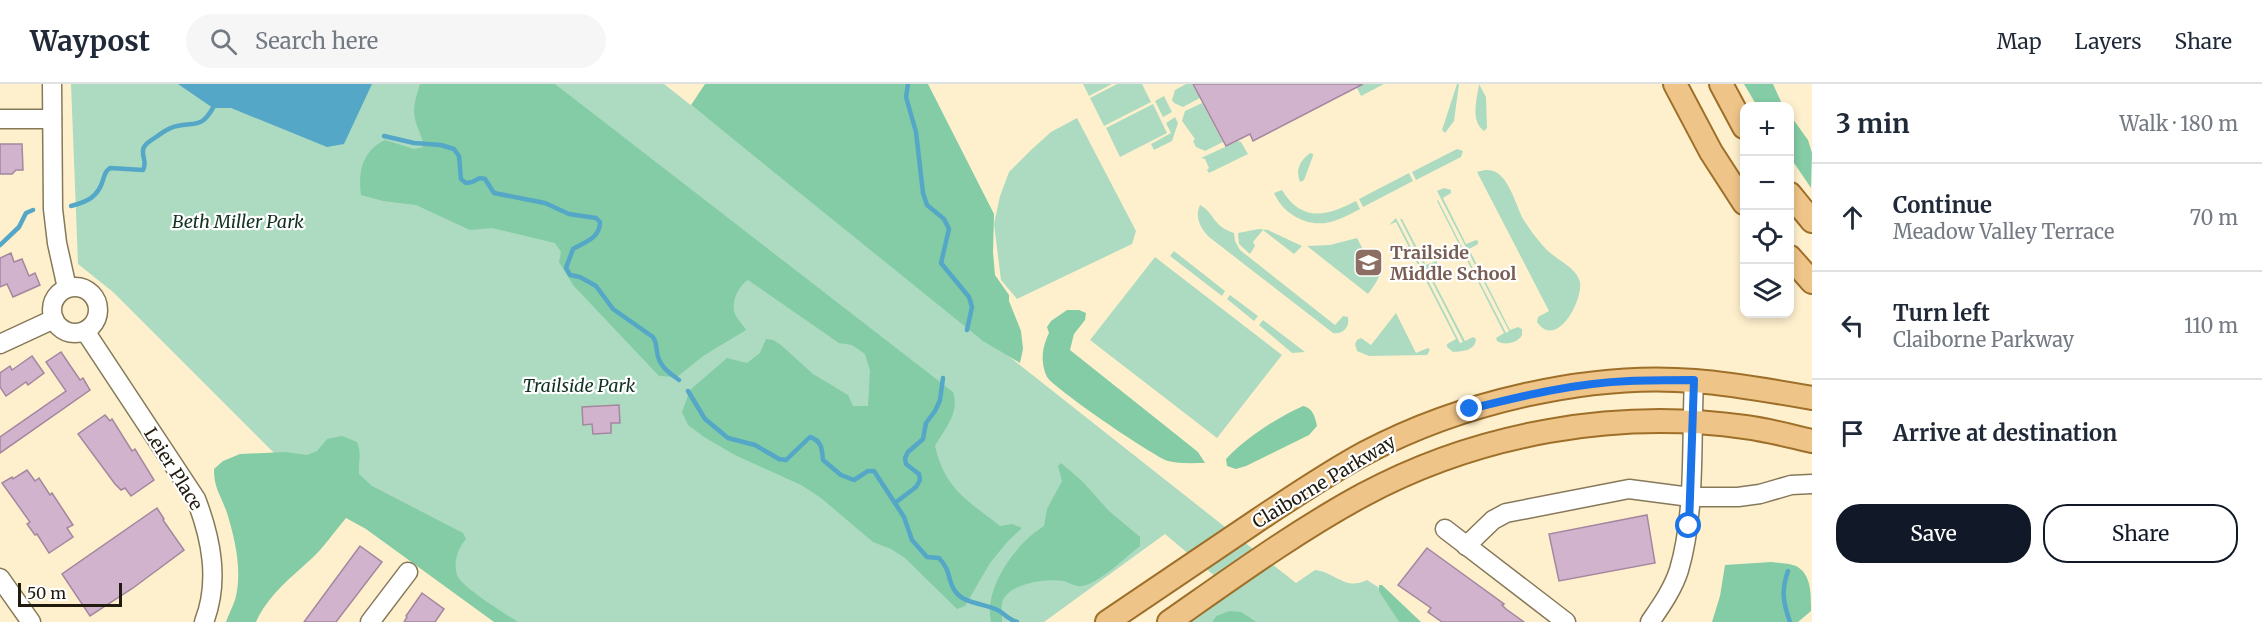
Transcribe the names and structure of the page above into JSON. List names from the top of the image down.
{
  "streets": {
    "main road": ["Claiborne Parkway"],
    "street": ["Leier Place"]
  },
  "parks": ["Beth Miller Park", "Trailside Park"],
  "places": {
    "school or university": ["Trailside Middle School"]
  },
  "scale_bar": "50 m",
  "page": {
    "header": "Waypost",
    "search": "Search here",
    "nav": ["Map", "Layers", "Share"],
    "heading": ["3 min", "Walk · 180 m"],
    "map_buttons": ["+", "−"],
    "list": [
      ["Continue", "Meadow Valley Terrace", "70 m"],
      ["Turn left", "Claiborne Parkway", "110 m"],
      "Arrive at destination"
    ],
    "buttons": ["Save", "Share"],
    "scale": "50 m"
  }
}
